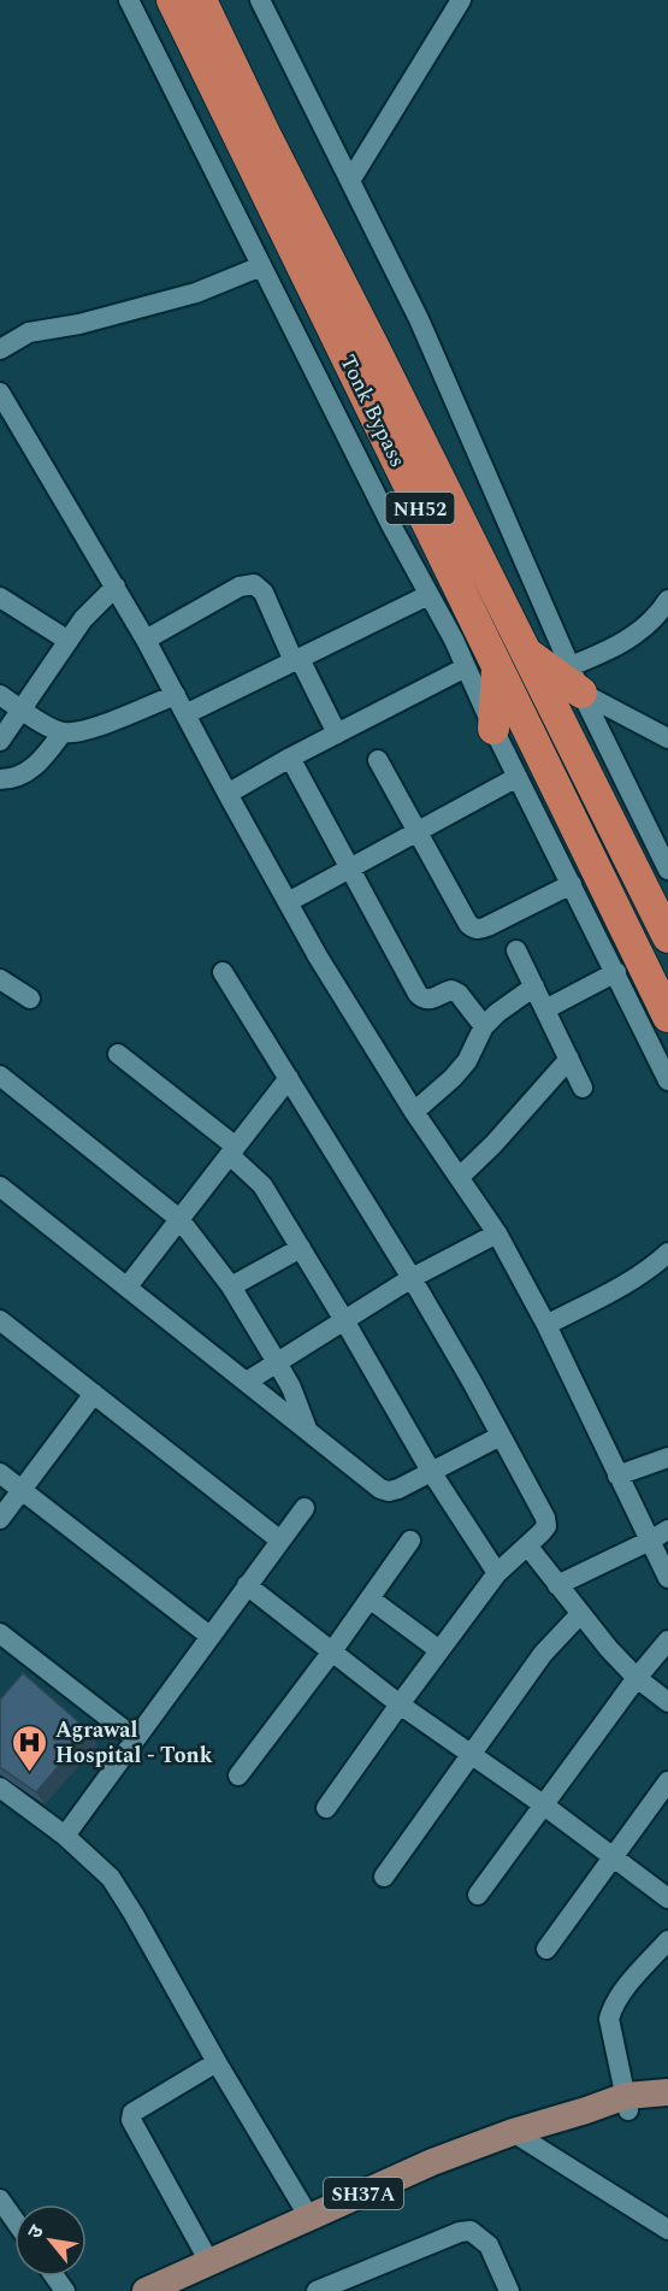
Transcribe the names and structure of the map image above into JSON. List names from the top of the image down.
{
  "streets": {
    "highway": ["Tonk Bypass", "NH52"],
    "main road": ["SH37A"]
  },
  "places": {
    "hospital": ["Agrawal Hospital - Tonk"]
  },
  "north": "top left"
}
